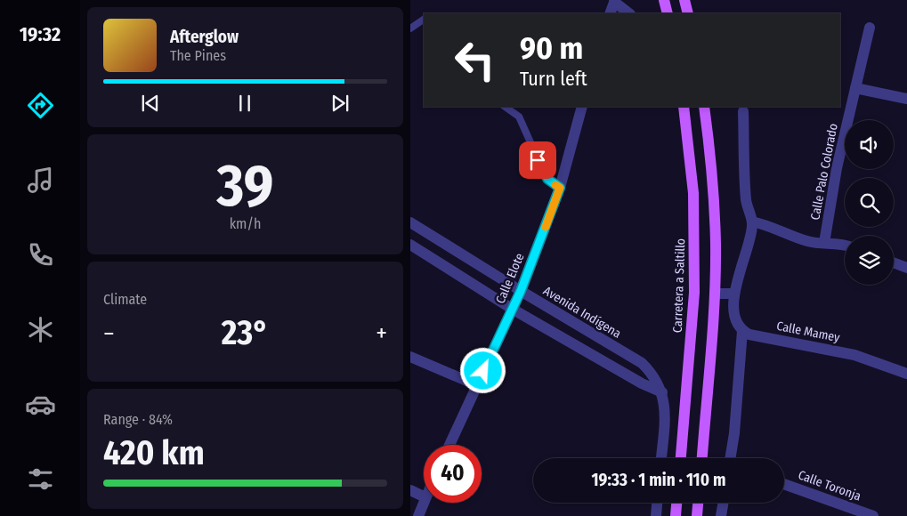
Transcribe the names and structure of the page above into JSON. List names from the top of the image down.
{
  "streets": {
    "main road": ["Carretera a Saltillo"],
    "street": [
      "Calle Palo Colorado",
      "Calle Elote",
      "Avenida Indígena",
      "Calle Mamey",
      "Calle Toronja"
    ]
  },
  "crossings": [
    ["Calle Elote", "Avenida Indígena"]
  ],
  "page": {
    "tabs": "19:32",
    "turn": ["90 m", "Turn left"],
    "song": ["Afterglow", "The Pines"],
    "tile": [
      ["39", "km/h"],
      "Climate",
      ["Range · 84%", "420 km"]
    ],
    "heat": ["−", "23°", "+"],
    "limit": "40",
    "trip": "19:33 · 1 min · 110 m"
  }
}
